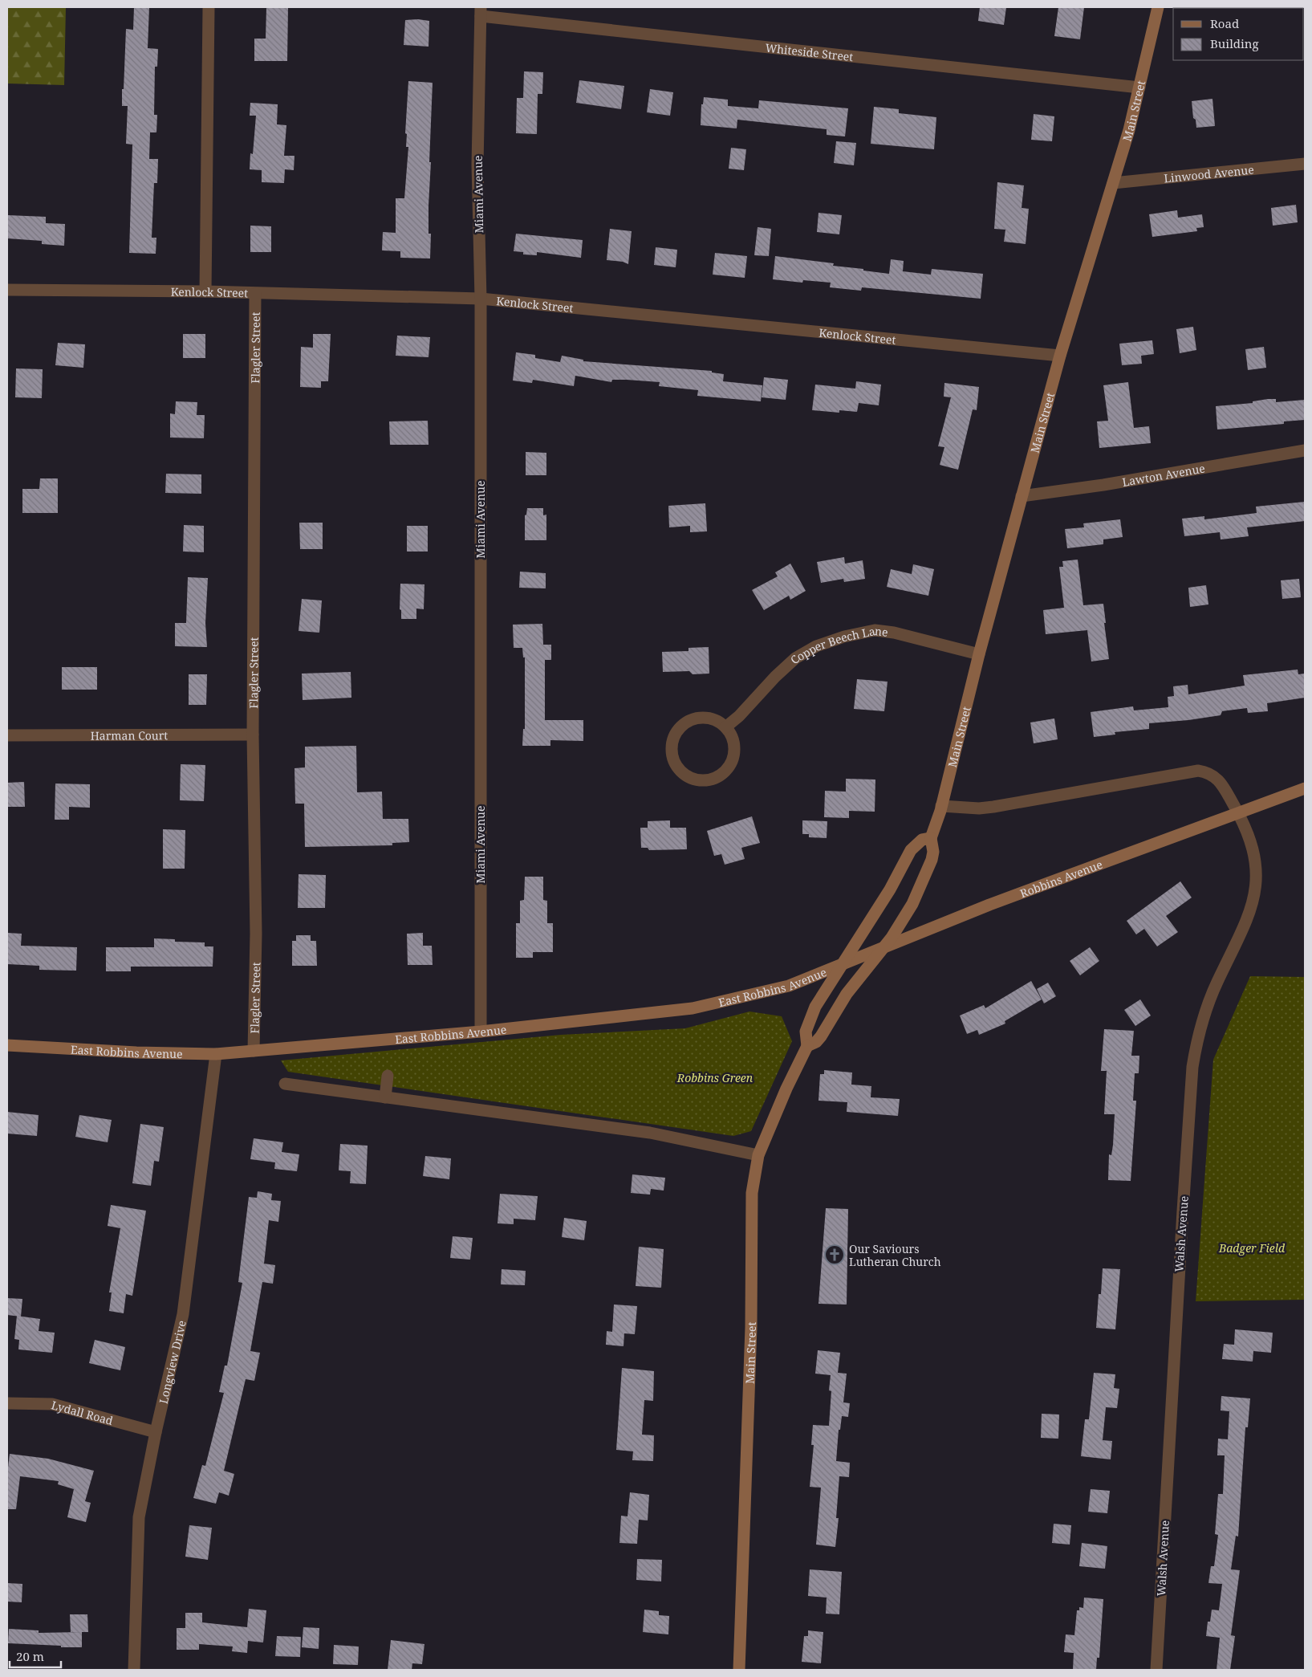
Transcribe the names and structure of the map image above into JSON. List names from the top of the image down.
{
  "streets": {
    "main road": ["Main Street", "Robbins Avenue", "East Robbins Avenue"],
    "street": [
      "Whiteside Street",
      "Linwood Avenue",
      "Miami Avenue",
      "Kenlock Street",
      "Flagler Street",
      "Lawton Avenue",
      "Copper Beech Lane",
      "Harman Court",
      "Walsh Avenue",
      "Longview Drive",
      "Lydall Road"
    ]
  },
  "crossings": [
    ["Whiteside Street", "Main Street"],
    ["Whiteside Street", "Miami Avenue"],
    ["Main Street", "Linwood Avenue"],
    ["Main Street", "Kenlock Street"],
    ["Main Street", "Lawton Avenue"],
    ["Main Street", "Copper Beech Lane"],
    ["Main Street", "Robbins Avenue"],
    ["Main Street", "East Robbins Avenue"],
    ["Miami Avenue", "Kenlock Street"],
    ["Miami Avenue", "East Robbins Avenue"],
    ["Kenlock Street", "Flagler Street"],
    ["Flagler Street", "Harman Court"],
    ["Flagler Street", "East Robbins Avenue"],
    ["Robbins Avenue", "East Robbins Avenue"],
    ["Robbins Avenue", "Walsh Avenue"],
    ["East Robbins Avenue", "Longview Drive"],
    ["Longview Drive", "Lydall Road"]
  ],
  "parks": ["Robbins Green", "Badger Field"],
  "places": {
    "church": ["Our Saviours Lutheran Church"]
  },
  "legend": ["Road", "Building"],
  "scale_bar": "20 m"
}
